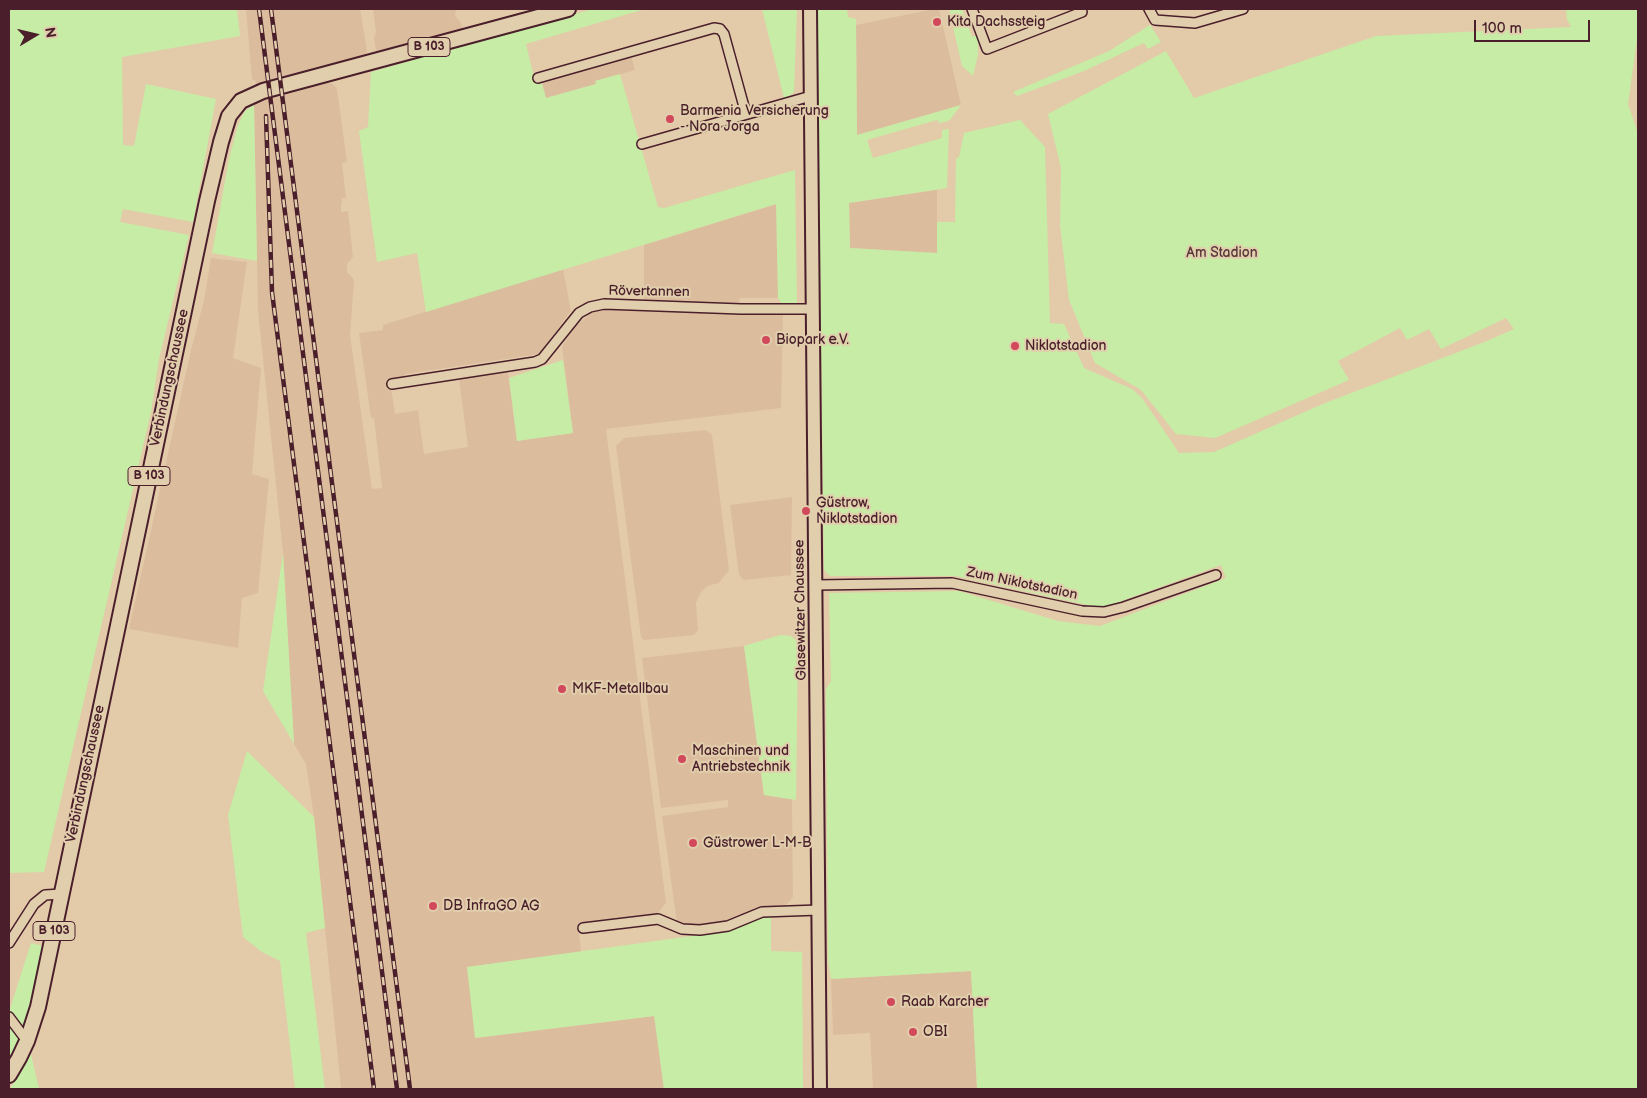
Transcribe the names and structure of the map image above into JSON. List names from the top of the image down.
{
  "streets": {
    "main road": ["B 103", "Verbindungschaussee", "Glasewitzer Chaussee"],
    "street": ["Rövertannen", "Zum Niklotstadion"]
  },
  "crossings": [
    ["Rövertannen", "Glasewitzer Chaussee"],
    ["Zum Niklotstadion", "Glasewitzer Chaussee"]
  ],
  "parks": ["Am Stadion"],
  "places": [
    "Kita Dachssteig",
    "Barmenia Versicherung - Nora Jorga",
    "Biopark e.V.",
    "Niklotstadion",
    "Güstrow, Niklotstadion",
    "MKF-Metallbau",
    "Maschinen und Antriebstechnik",
    "Güstrower L-M-B",
    "DB InfraGO AG",
    "Raab Karcher",
    "OBI"
  ],
  "scale_bar": "100 m",
  "north": "right"
}
